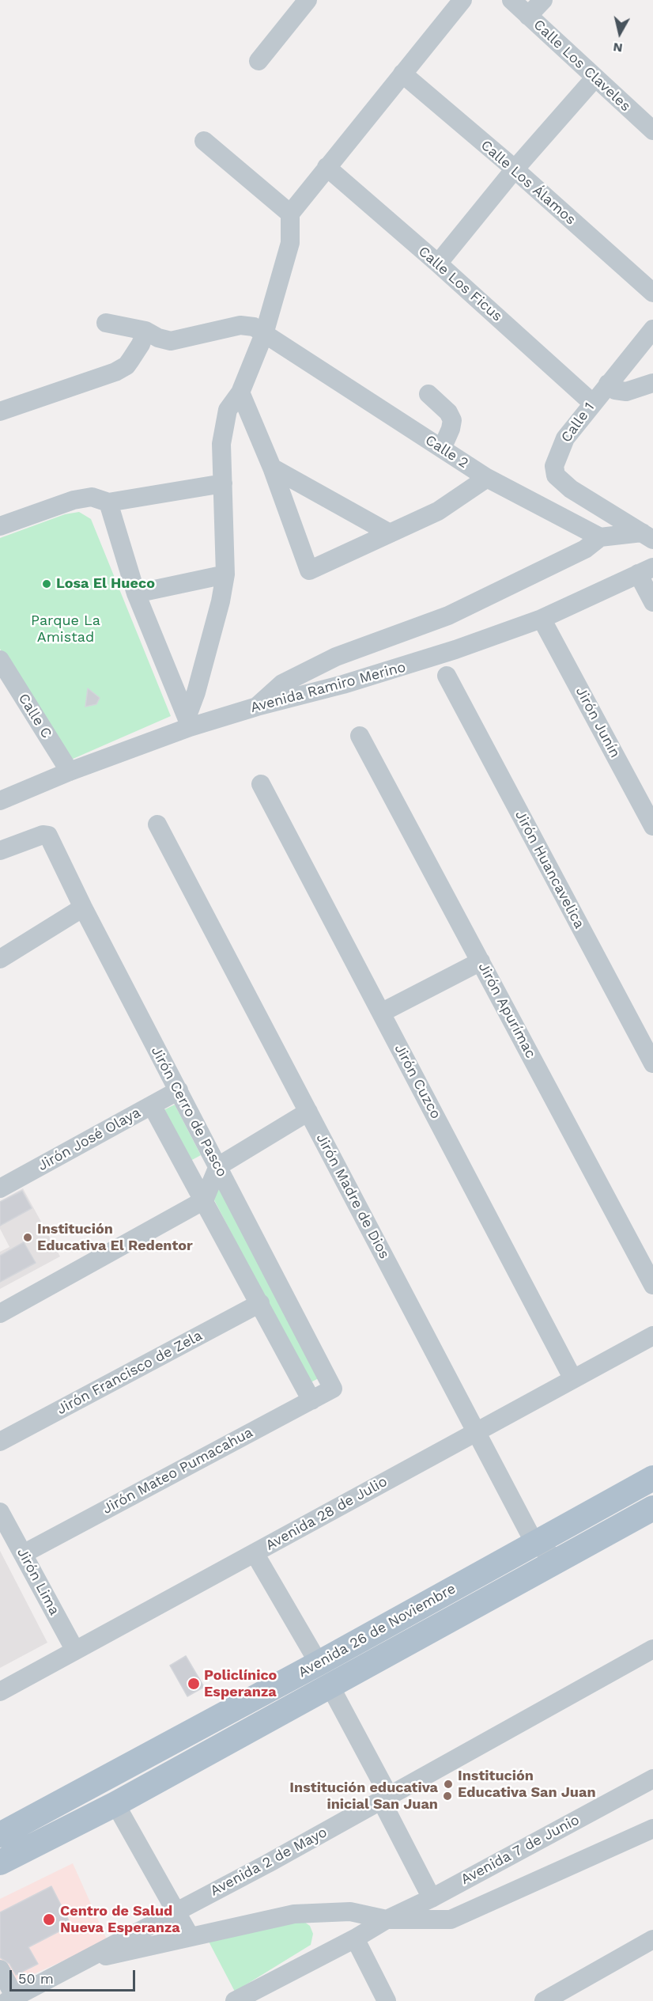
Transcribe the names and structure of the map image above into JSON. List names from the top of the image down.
{
  "streets": {
    "main road": ["Avenida 26 de Noviembre"],
    "street": [
      "Calle Los Claveles",
      "Calle Los Álamos",
      "Calle Los Ficus",
      "Calle 1",
      "Calle 2",
      "Avenida Ramiro Merino",
      "Calle C",
      "Jirón Junín",
      "Jirón Huancavelica",
      "Jirón Apurímac",
      "Jirón Cuzco",
      "Jirón Cerro de Pasco",
      "Jirón José Olaya",
      "Jirón Madre de Dios",
      "Jirón Francisco de Zela",
      "Jirón Mateo Pumacahua",
      "Avenida 28 de Julio",
      "Jirón Lima",
      "Avenida 7 de Junio",
      "Avenida 2 de Mayo"
    ]
  },
  "crossings": [
    ["Calle Los Ficus", "Calle 1"],
    ["Avenida Ramiro Merino", "Calle C"],
    ["Avenida Ramiro Merino", "Jirón Junín"],
    ["Jirón Cuzco", "Avenida 28 de Julio"],
    ["Jirón Cerro de Pasco", "Jirón José Olaya"],
    ["Jirón Cerro de Pasco", "Jirón Francisco de Zela"],
    ["Jirón Cerro de Pasco", "Jirón Mateo Pumacahua"],
    ["Jirón Madre de Dios", "Avenida 28 de Julio"],
    ["Jirón Madre de Dios", "Avenida 26 de Noviembre"],
    ["Jirón Mateo Pumacahua", "Jirón Lima"],
    ["Avenida 28 de Julio", "Jirón Lima"]
  ],
  "parks": ["Parque La Amistad"],
  "places": [
    "Losa El Hueco",
    "Institución Educativa El Redentor",
    "Policlínico Esperanza",
    "Institución Educativa San Juan",
    "Institución educativa inicial San Juan",
    "Centro de Salud Nueva Esperanza"
  ],
  "scale_bar": "50 m",
  "north": "bottom"
}
